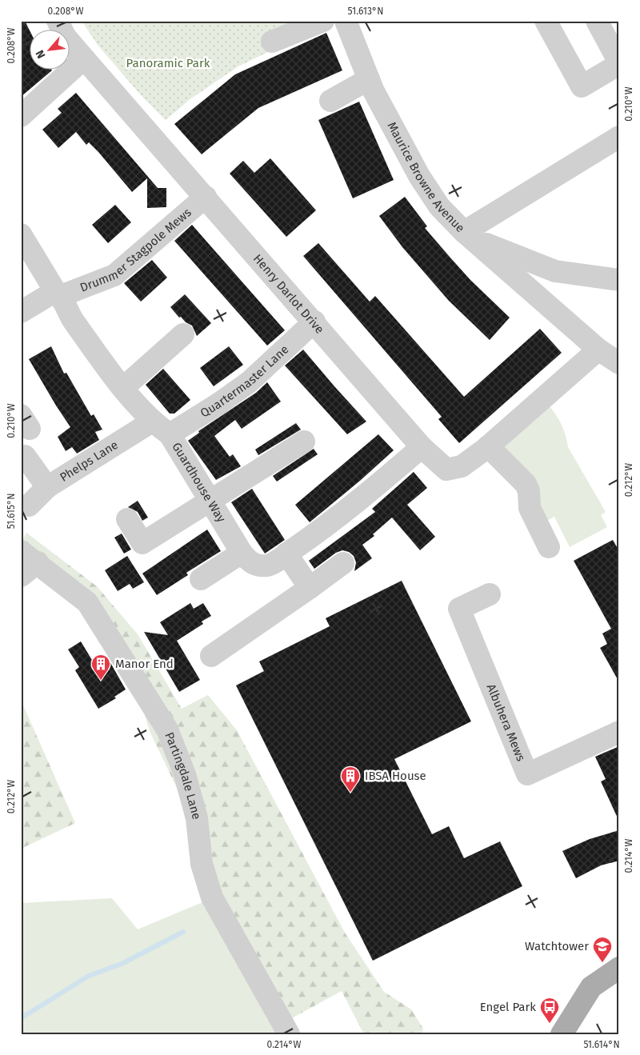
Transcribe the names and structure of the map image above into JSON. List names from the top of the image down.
{
  "streets": {
    "street": [
      "Maurice Browne Avenue",
      "Drummer Stagpole Mews",
      "Henry Darlot Drive",
      "Quartermaster Lane",
      "Phelps Lane",
      "Guardhouse Way",
      "Albuhera Mews",
      "Partingdale Lane"
    ]
  },
  "crossings": [
    ["Drummer Stagpole Mews", "Henry Darlot Drive"],
    ["Drummer Stagpole Mews", "Guardhouse Way"],
    ["Henry Darlot Drive", "Quartermaster Lane"],
    ["Henry Darlot Drive", "Guardhouse Way"],
    ["Quartermaster Lane", "Phelps Lane"],
    ["Quartermaster Lane", "Guardhouse Way"],
    ["Phelps Lane", "Guardhouse Way"]
  ],
  "parks": ["Panoramic Park"],
  "places": {
    "building": ["Manor End", "IBSA House"],
    "school or university": ["Watchtower"],
    "bus stop": ["Engel Park"]
  },
  "north": "bottom left",
  "coordinates": [
    "0.208°W",
    "51.613°N",
    "0.210°W",
    "0.212°W",
    "51.615°N",
    "0.214°W",
    "51.614°N"
  ]
}
